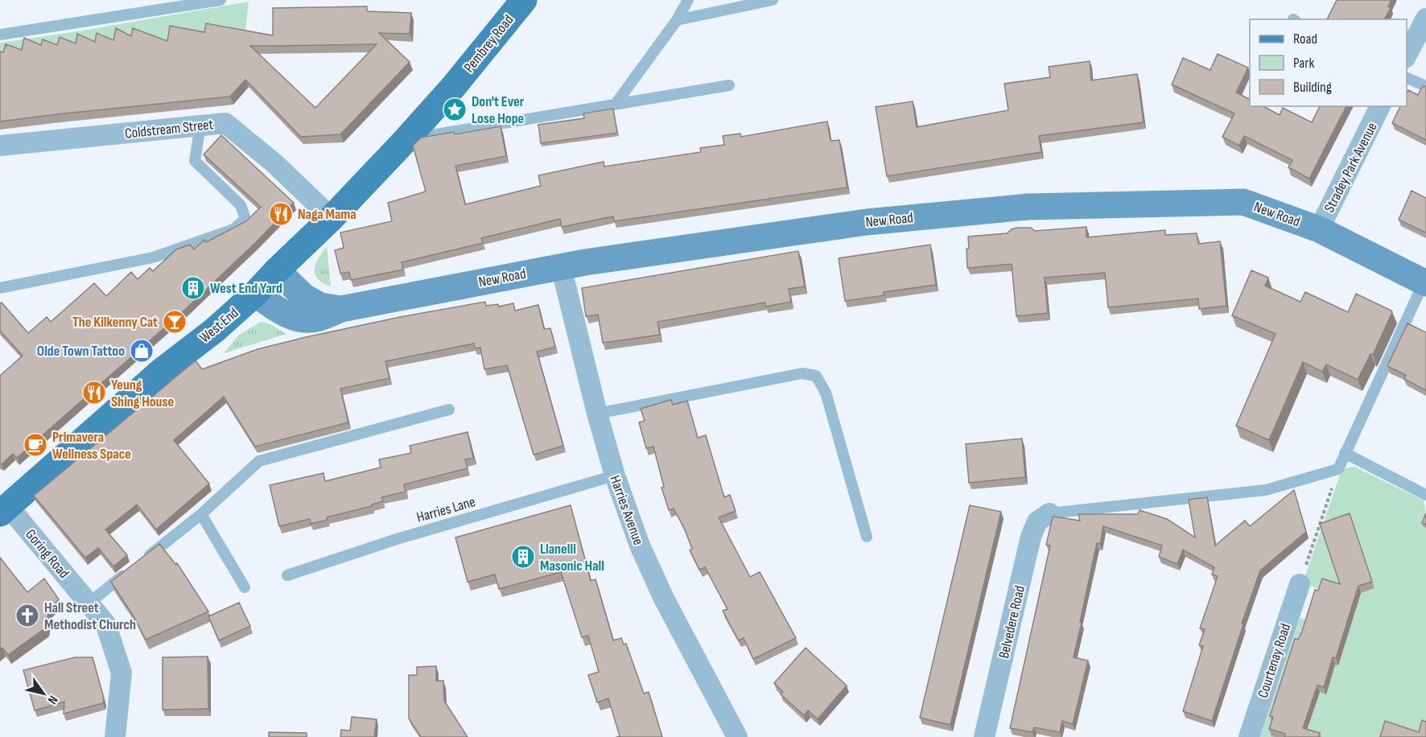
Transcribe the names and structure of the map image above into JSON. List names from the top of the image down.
{
  "streets": {
    "main road": ["Pembrey Road", "New Road", "West End"],
    "street": [
      "Coldstream Street",
      "Stradey Park Avenue",
      "Harries Avenue",
      "Goring Road",
      "Belvedere Road",
      "Courtenay Road"
    ],
    "lane": ["Harries Lane"]
  },
  "crossings": [
    ["Pembrey Road", "West End"],
    ["Coldstream Street", "West End"],
    ["Stradey Park Avenue", "New Road"],
    ["New Road", "West End"],
    ["New Road", "Harries Avenue"],
    ["West End", "Goring Road"],
    ["Harries Lane", "Harries Avenue"]
  ],
  "places": {
    "place": ["Don't Ever Lose Hope"],
    "restaurant": ["Naga Mama", "Yeung Shing House"],
    "building": ["West End Yard", "Llanelli Masonic Hall"],
    "bar": ["The Kilkenny Cat"],
    "shop": ["Olde Town Tattoo"],
    "cafe": ["Primavera Wellness Space"],
    "church": ["Hall Street Methodist Church"]
  },
  "legend": ["Road", "Park", "Building"],
  "north": "bottom right"
}
